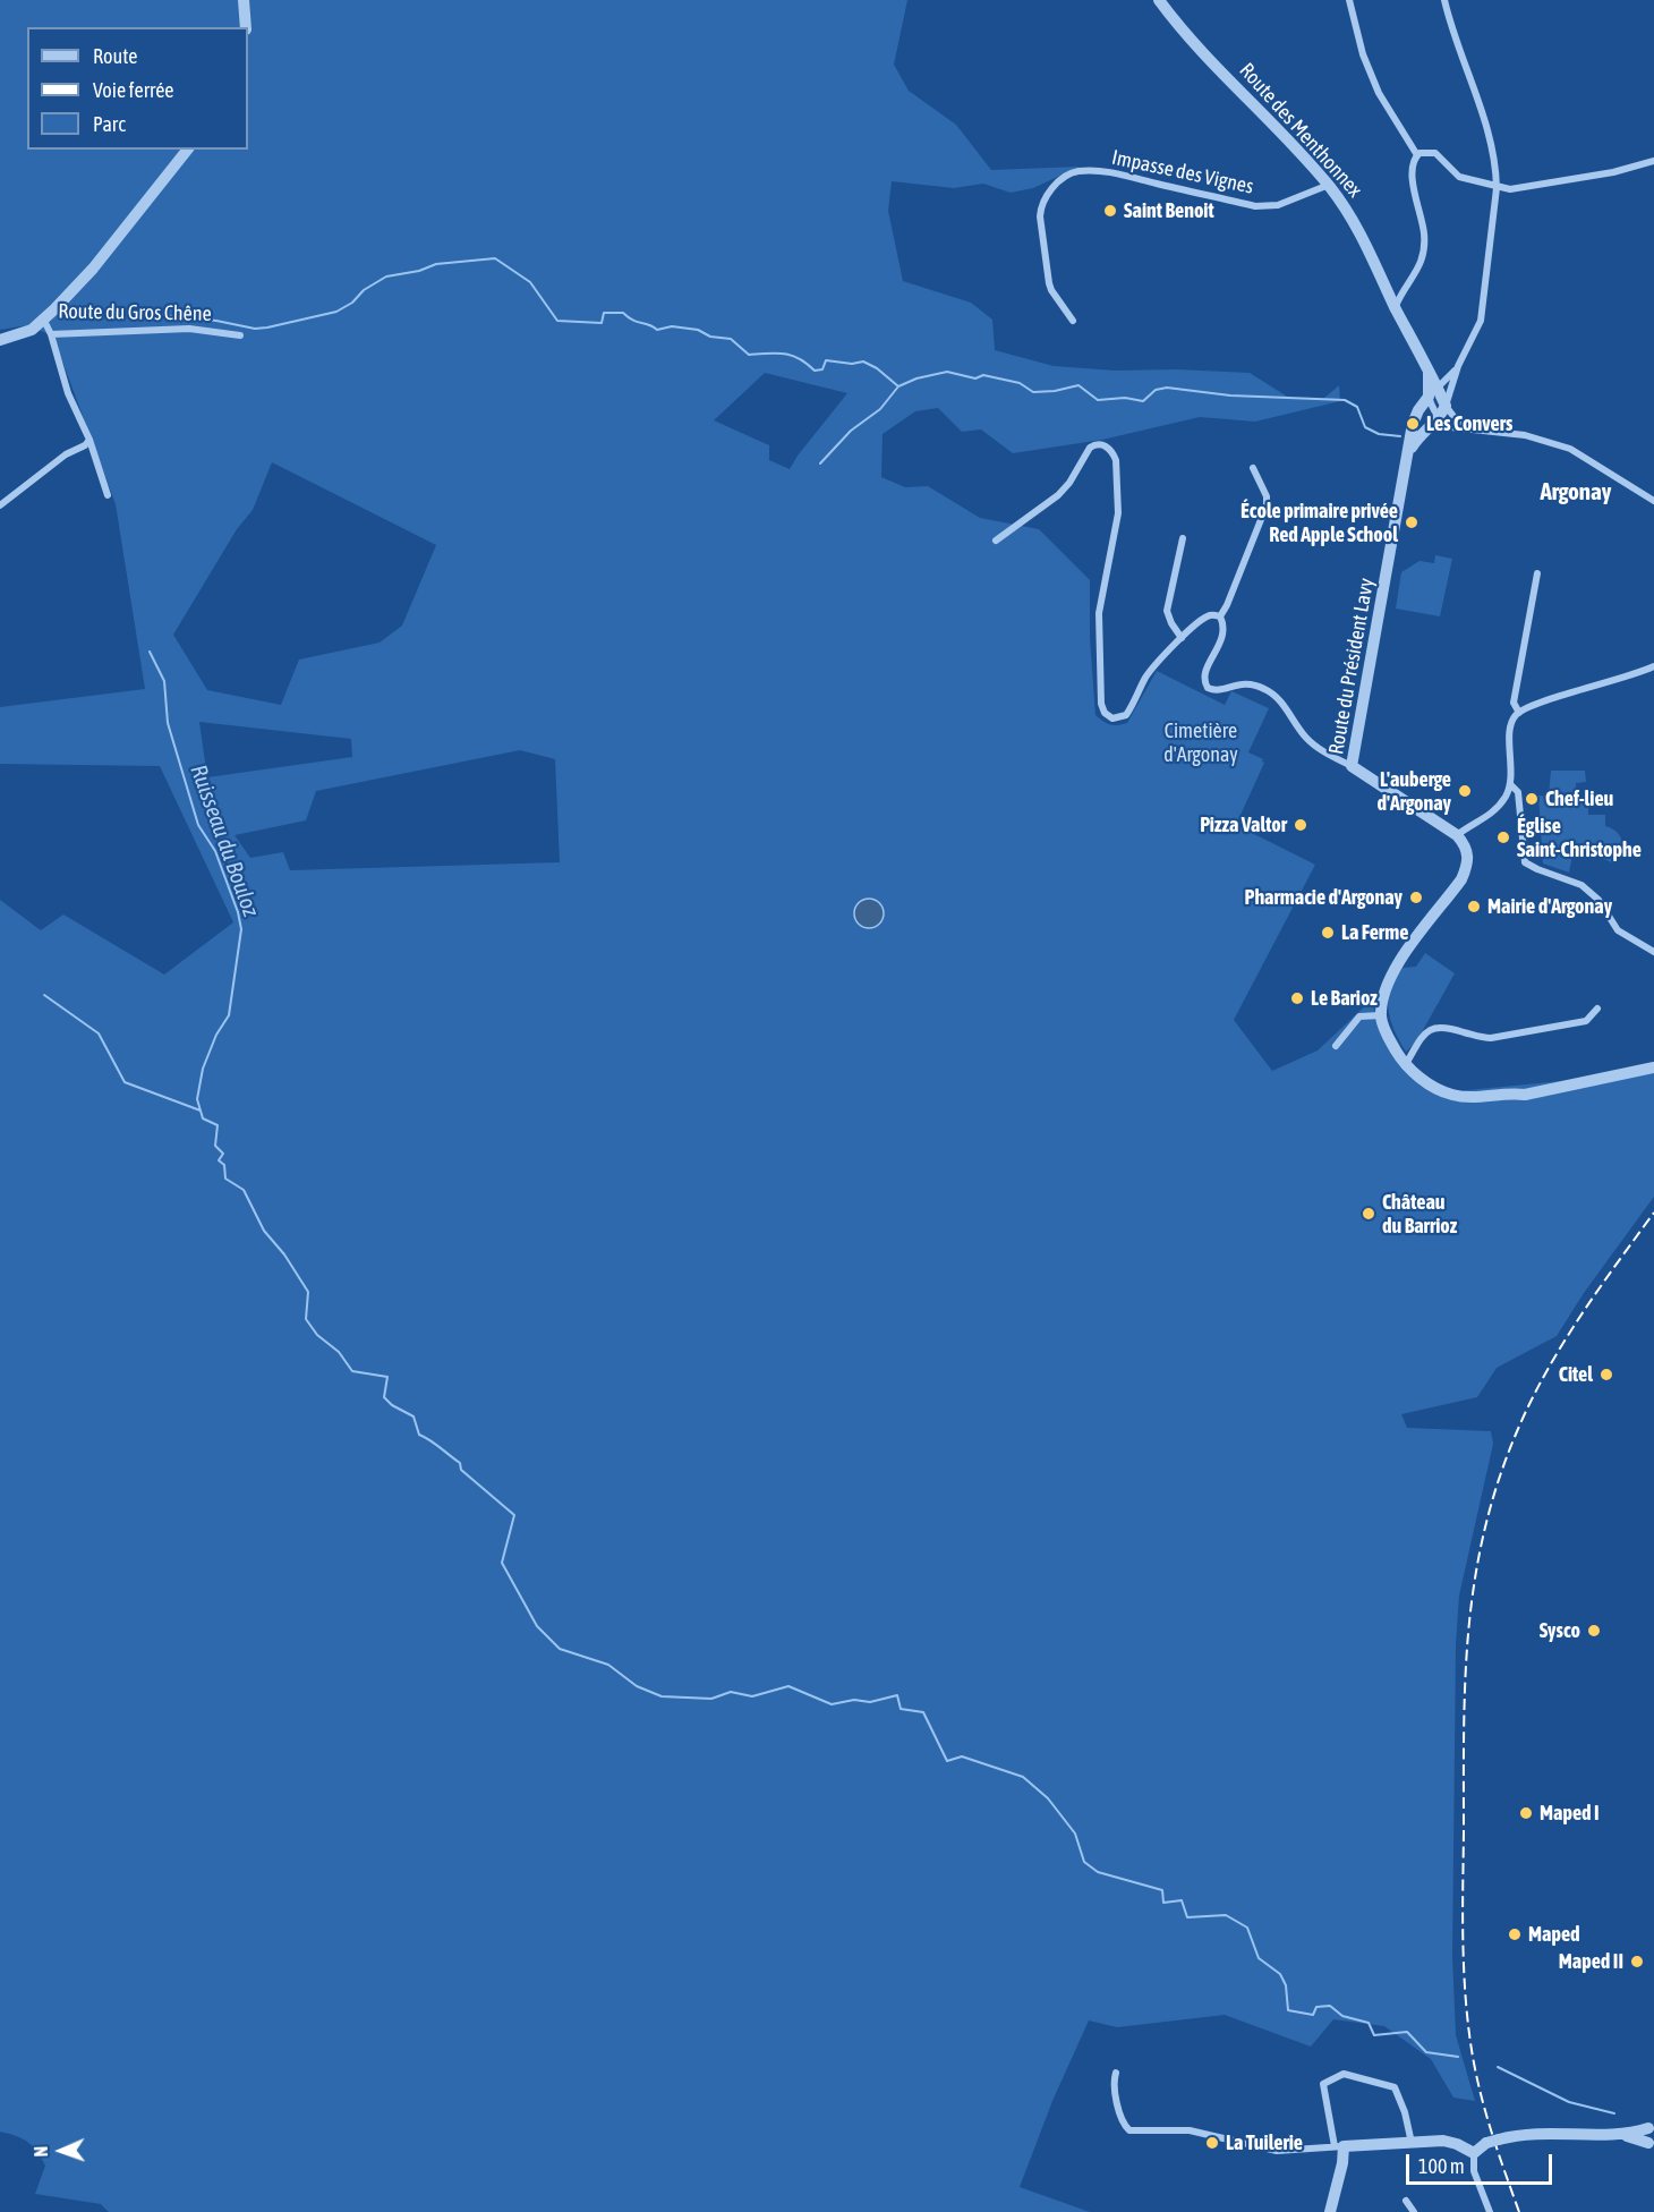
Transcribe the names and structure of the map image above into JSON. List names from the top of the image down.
{
  "streets": {
    "street": [
      "Route des Menthonnex",
      "Impasse des Vignes",
      "Route du Gros Chêne",
      "Route du Président Lavy"
    ]
  },
  "crossings": [
    ["Route des Menthonnex", "Impasse des Vignes"],
    ["Route des Menthonnex", "Route du Président Lavy"]
  ],
  "districts": ["Argonay"],
  "water": ["Ruisseau du Bouloz"],
  "parks": ["Cimetière d'Argonay"],
  "places": [
    "Saint Benoit",
    "Les Convers",
    "École primaire privée Red Apple School",
    "L'auberge d'Argonay",
    "Chef-lieu",
    "Pizza Valtor",
    "Église Saint-Christophe",
    "Pharmacie d'Argonay",
    "Mairie d'Argonay",
    "La Ferme",
    "Le Barioz",
    "Château du Barrioz",
    "Citel",
    "Sysco",
    "Maped I",
    "Maped",
    "Maped II",
    "La Tuilerie"
  ],
  "legend": ["Route", "Voie ferrée", "Parc"],
  "scale_bar": "100 m",
  "north": "left"
}
